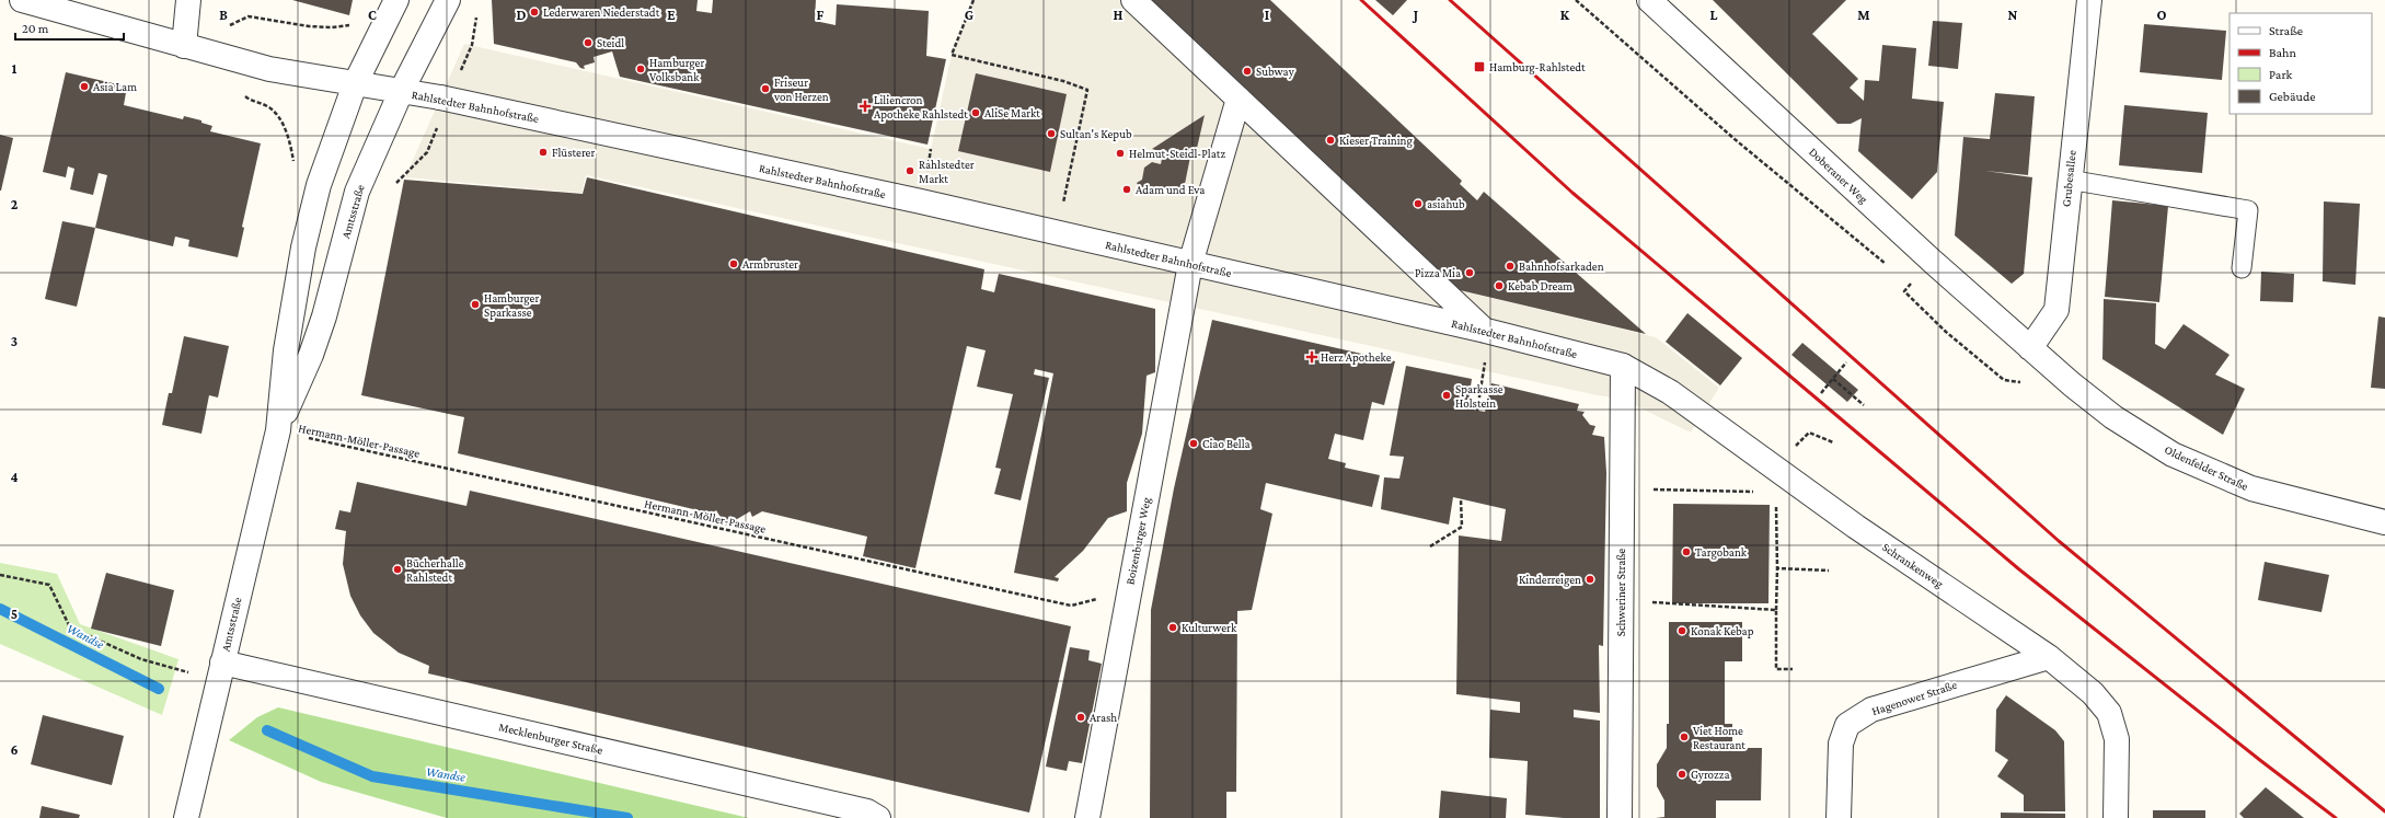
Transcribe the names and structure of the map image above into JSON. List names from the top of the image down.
{
  "streets": {
    "street": [
      "Rahlstedter Bahnhofstraße",
      "Doberaner Weg",
      "Grubesallee",
      "Amtsstraße",
      "Oldenfelder Straße",
      "Boizenburger Weg",
      "Schrankenweg",
      "Schweriner Straße",
      "Hagenower Straße",
      "Mecklenburger Straße"
    ],
    "path": ["Hermann-Möller-Passage"]
  },
  "crossings": [
    ["Rahlstedter Bahnhofstraße", "Amtsstraße"],
    ["Rahlstedter Bahnhofstraße", "Boizenburger Weg"],
    ["Rahlstedter Bahnhofstraße", "Schrankenweg"],
    ["Rahlstedter Bahnhofstraße", "Schweriner Straße"],
    ["Doberaner Weg", "Grubesallee"],
    ["Doberaner Weg", "Oldenfelder Straße"],
    ["Grubesallee", "Oldenfelder Straße"],
    ["Amtsstraße", "Hermann-Möller-Passage"],
    ["Amtsstraße", "Mecklenburger Straße"],
    ["Hermann-Möller-Passage", "Boizenburger Weg"],
    ["Schrankenweg", "Schweriner Straße"],
    ["Schrankenweg", "Hagenower Straße"]
  ],
  "water": ["Wandse"],
  "places": {
    "other": [
      "Lederwaren Niederstadt",
      "Steidl",
      "Hamburger Volksbank",
      "Subway",
      "Asia Lam",
      "Friseur von Herzen",
      "AliSe Markt",
      "Sultan's Kepub",
      "Kieser Training",
      "Flüsterer",
      "Helmut-Steidl-Platz",
      "Rahlstedter Markt",
      "Adam und Eva",
      "asiahub",
      "Armbruster",
      "Bahnhofsarkaden",
      "Pizza Mia",
      "Kebab Dream",
      "Hamburger Sparkasse",
      "Sparkasse Holstein",
      "Ciao Bella",
      "Targobank",
      "Bücherhalle Rahlstedt",
      "Kinderreigen",
      "Kulturwerk",
      "Konak Kebap",
      "Arash",
      "Viet Home Restaurant",
      "Gyrozza"
    ],
    "transit": ["Hamburg-Rahlstedt"],
    "health": ["Liliencron Apotheke Rahlstedt", "Herz Apotheke"]
  },
  "legend": [
    "Straße",
    "Bahn",
    "Park",
    "Gebäude"
  ],
  "scale_bar": "20 m",
  "grid": {
    "columns": [
      "B",
      "C",
      "D",
      "E",
      "F",
      "G",
      "H",
      "I",
      "J",
      "K",
      "L",
      "M",
      "N",
      "O"
    ],
    "rows": [
      "1",
      "2",
      "3",
      "4",
      "5",
      "6"
    ]
  }
}
